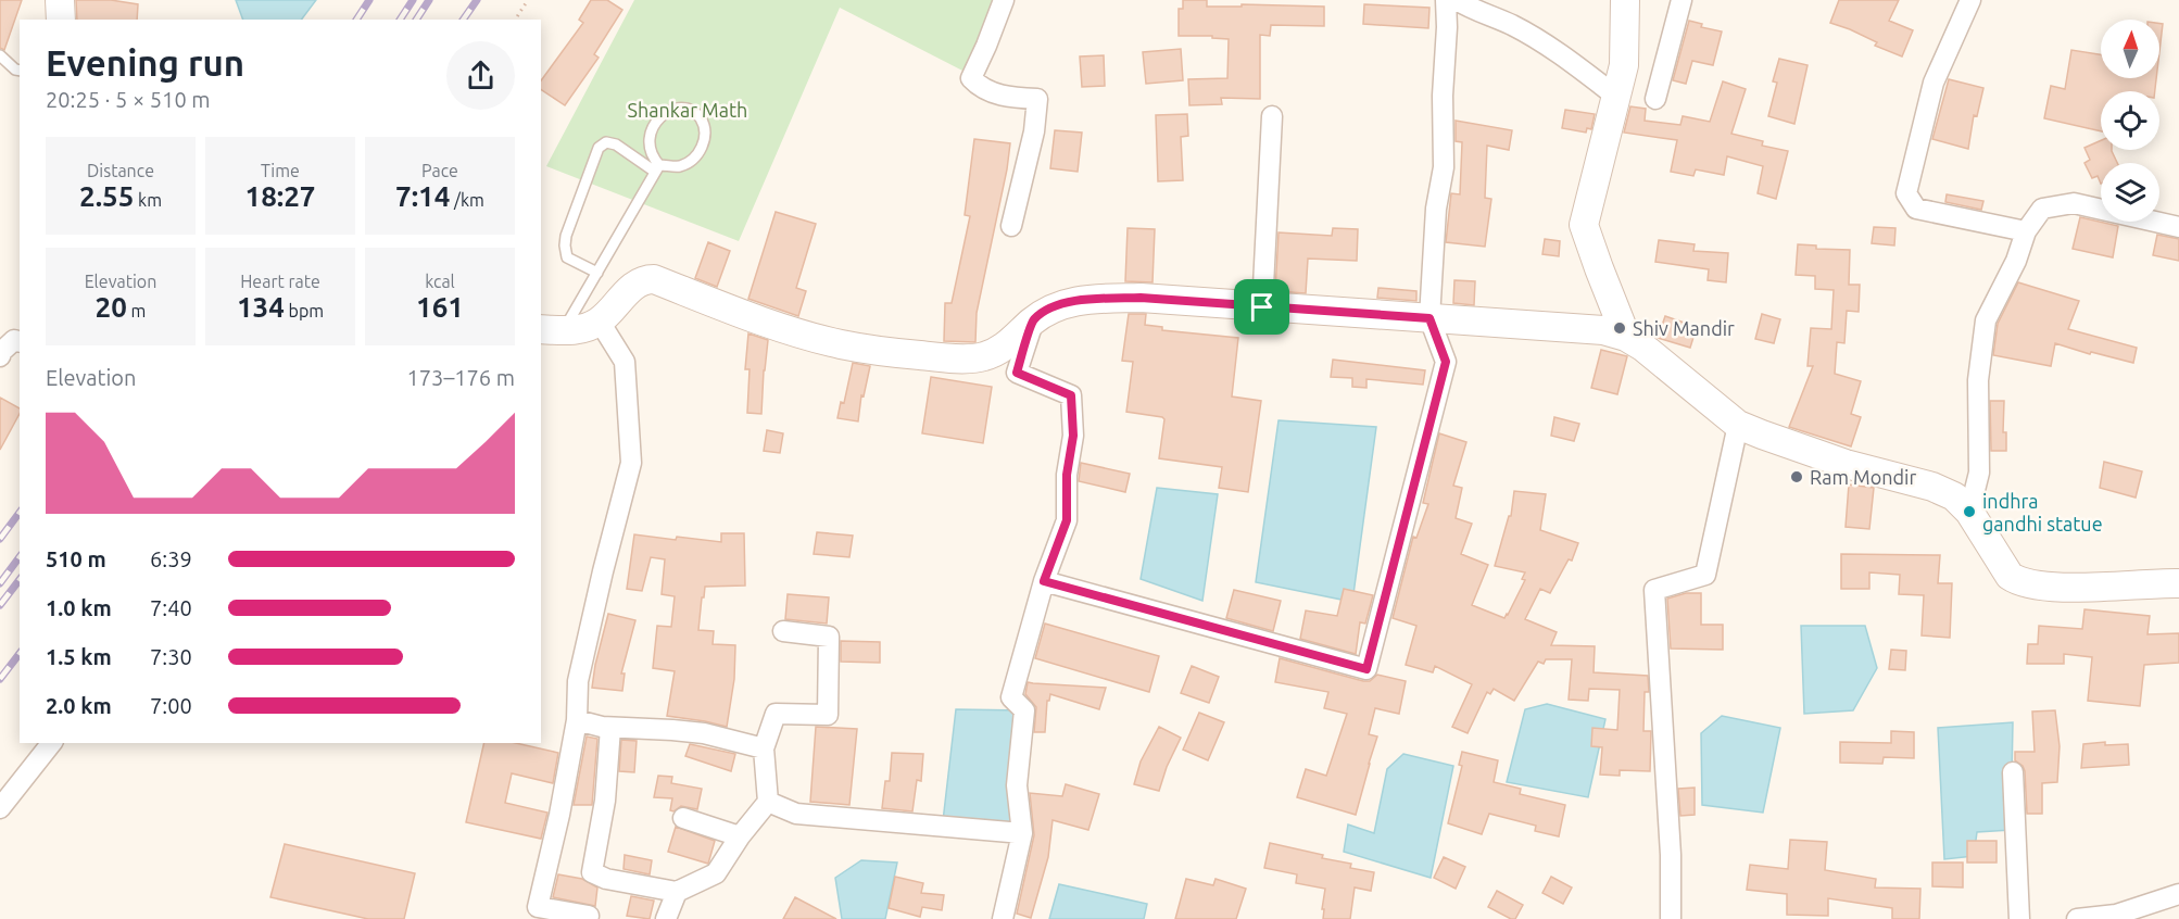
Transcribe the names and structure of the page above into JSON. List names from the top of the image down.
{
  "parks": ["Shankar Math"],
  "places": ["Shiv Mandir", "Ram Mondir", "indhra gandhi statue"],
  "north": "top",
  "page": {
    "heading": ["Evening run", "20:25 · 5 × 510 m"],
    "stats": [
      ["Distance", "2.55 km"],
      ["Time", "18:27"],
      ["Pace", "7:14 /km"],
      ["Elevation", "20 m"],
      ["Heart rate", "134 bpm"],
      ["kcal", "161"]
    ],
    "chart": ["Elevation", "173–176 m"],
    "list": [
      {
        "name": "510 m",
        "note": "6:39"
      },
      {
        "name": "1.0 km",
        "note": "7:40"
      },
      {
        "name": "1.5 km",
        "note": "7:30"
      },
      {
        "name": "2.0 km",
        "note": "7:00"
      }
    ]
  }
}
